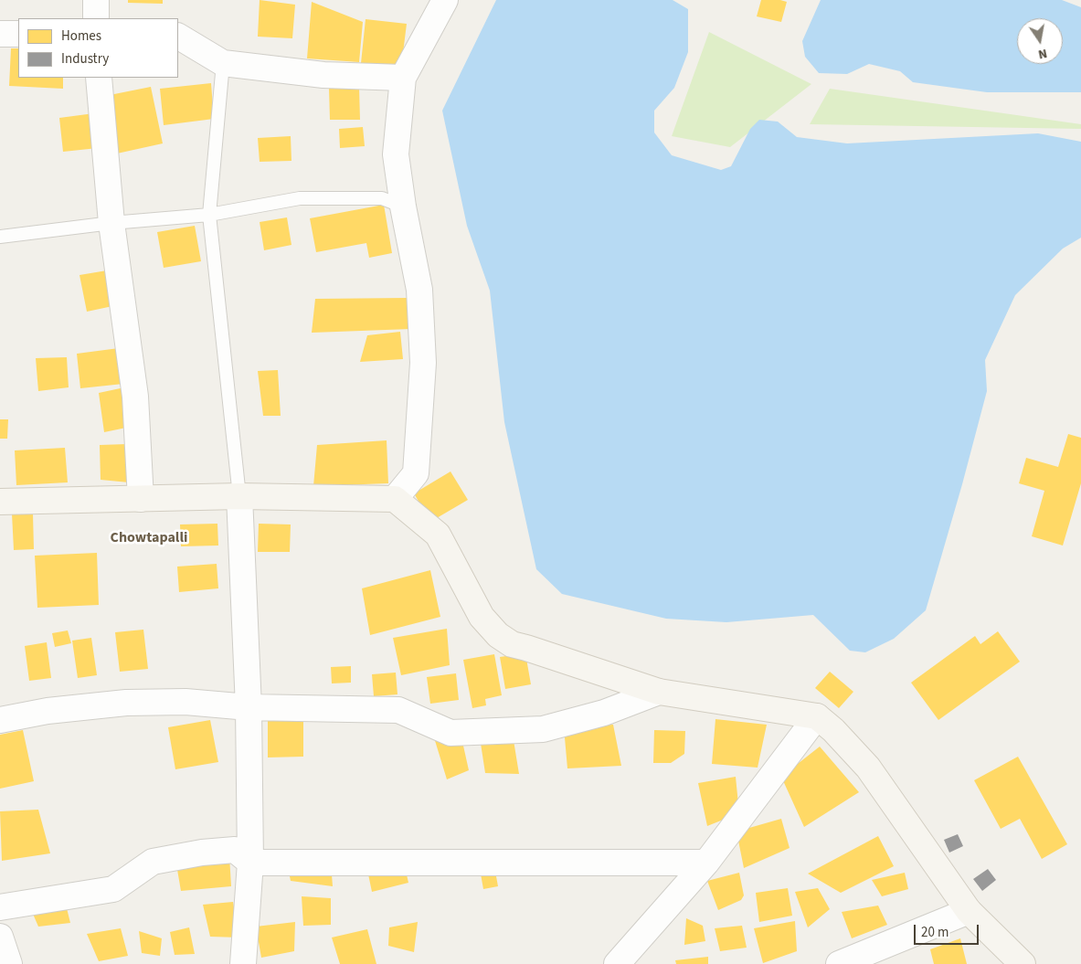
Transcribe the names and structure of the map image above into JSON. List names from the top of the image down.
{
  "districts": ["Chowtapalli"],
  "legend": ["Homes", "Industry"],
  "scale_bar": "20 m",
  "north": "bottom"
}
